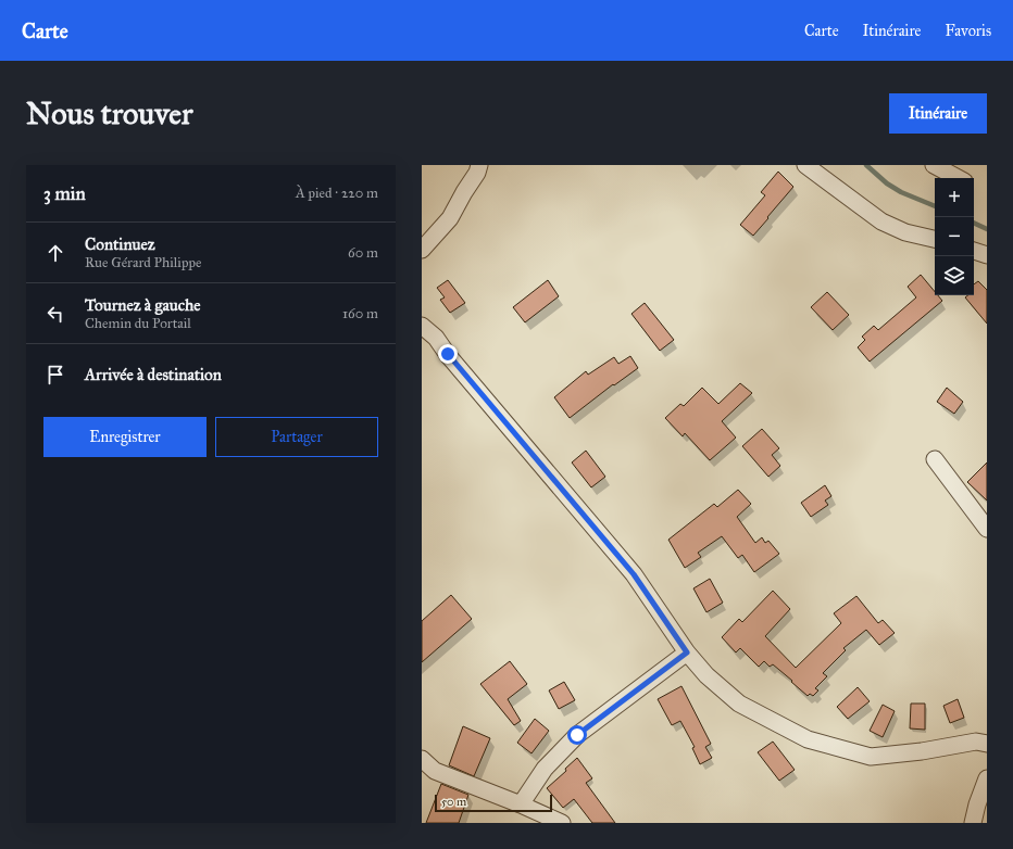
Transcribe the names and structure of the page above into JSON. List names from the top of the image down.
{
  "scale_bar": "50 m",
  "page": {
    "header": "Carte",
    "nav": ["Carte", "Itinéraire", "Favoris"],
    "buttons": [
      "Itinéraire",
      ["Enregistrer", "Partager"]
    ],
    "title": "Nous trouver",
    "heading": ["3 min", "À pied · 220 m"],
    "map_buttons": ["+", "−"],
    "list": [
      ["Continuez", "Rue Gérard Philippe", "60 m"],
      ["Tournez à gauche", "Chemin du Portail", "160 m"],
      "Arrivée à destination"
    ],
    "scale": "50 m"
  }
}
